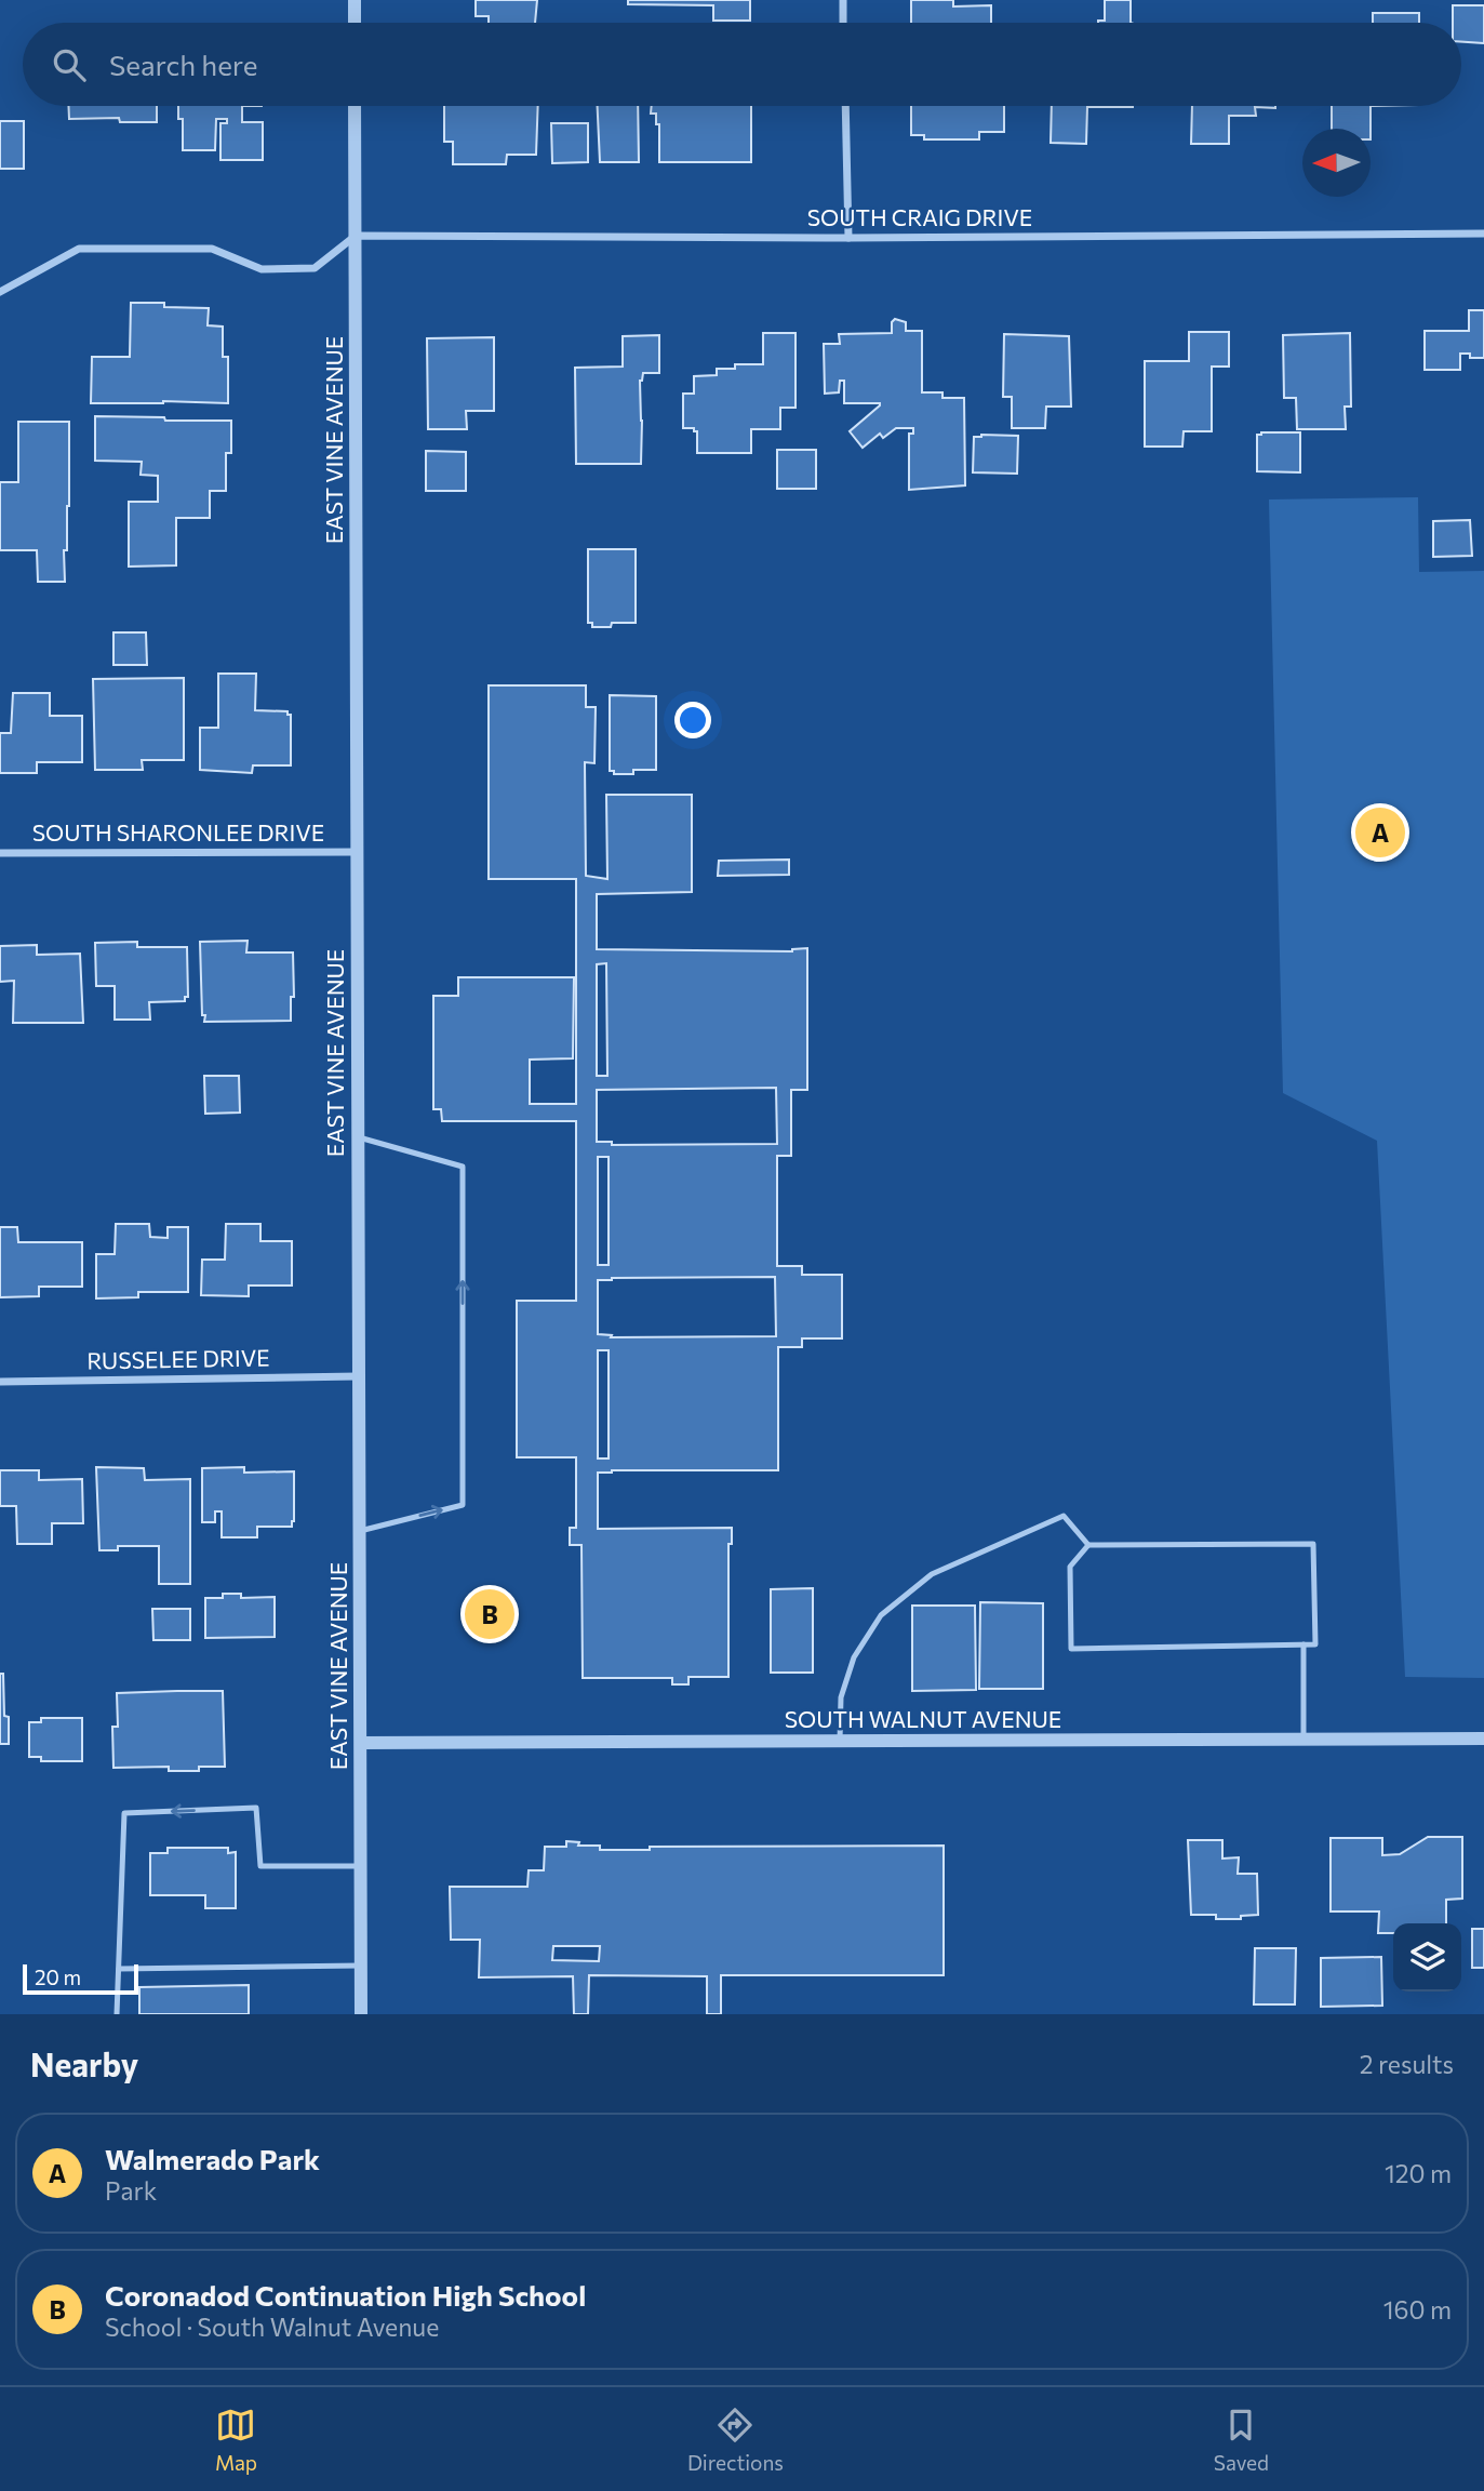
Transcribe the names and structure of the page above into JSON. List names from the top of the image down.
{
  "streets": {
    "street": [
      "SOUTH CRAIG DRIVE",
      "EAST VINE AVENUE",
      "SOUTH SHARONLEE DRIVE",
      "RUSSELEE DRIVE",
      "SOUTH WALNUT AVENUE"
    ]
  },
  "crossings": [
    ["SOUTH CRAIG DRIVE", "EAST VINE AVENUE"],
    ["EAST VINE AVENUE", "SOUTH SHARONLEE DRIVE"],
    ["EAST VINE AVENUE", "RUSSELEE DRIVE"],
    ["EAST VINE AVENUE", "SOUTH WALNUT AVENUE"]
  ],
  "scale_bar": "20 m",
  "north": "left",
  "page": {
    "search": "Search here",
    "pins": ["A", "B"],
    "scale": "20 m",
    "heading": ["Nearby", "2 results"],
    "list": [
      {
        "mark": "A",
        "name": "Walmerado Park",
        "note": "Park",
        "value": "120 m"
      },
      {
        "mark": "B",
        "name": "Coronadod Continuation High School",
        "note": "School · South Walnut Avenue",
        "value": "160 m"
      }
    ],
    "nav": ["Map", "Directions", "Saved"]
  }
}
